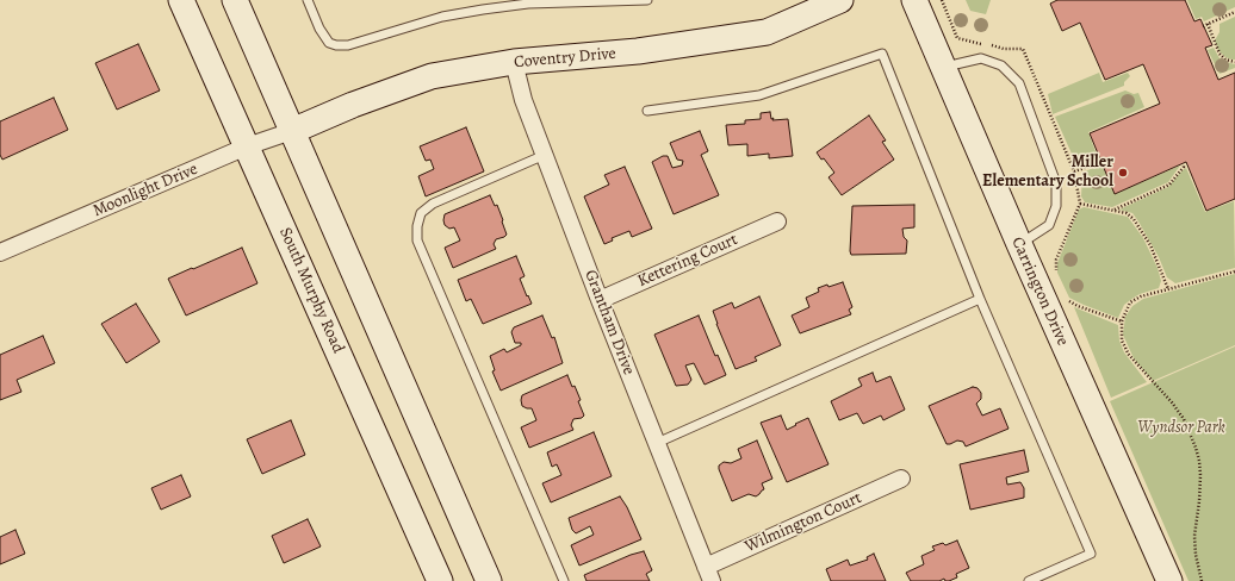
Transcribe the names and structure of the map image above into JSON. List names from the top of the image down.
{
  "streets": {
    "main road": ["Coventry Drive", "South Murphy Road", "Carrington Drive"],
    "street": [
      "Moonlight Drive",
      "Kettering Court",
      "Grantham Drive",
      "Wilmington Court"
    ]
  },
  "crossings": [
    ["Coventry Drive", "Moonlight Drive"],
    ["Coventry Drive", "Grantham Drive"],
    ["Moonlight Drive", "South Murphy Road"],
    ["Kettering Court", "Grantham Drive"],
    ["Grantham Drive", "Wilmington Court"]
  ],
  "parks": ["Wyndsor Park"],
  "places": ["Miller Elementary School"]
}
